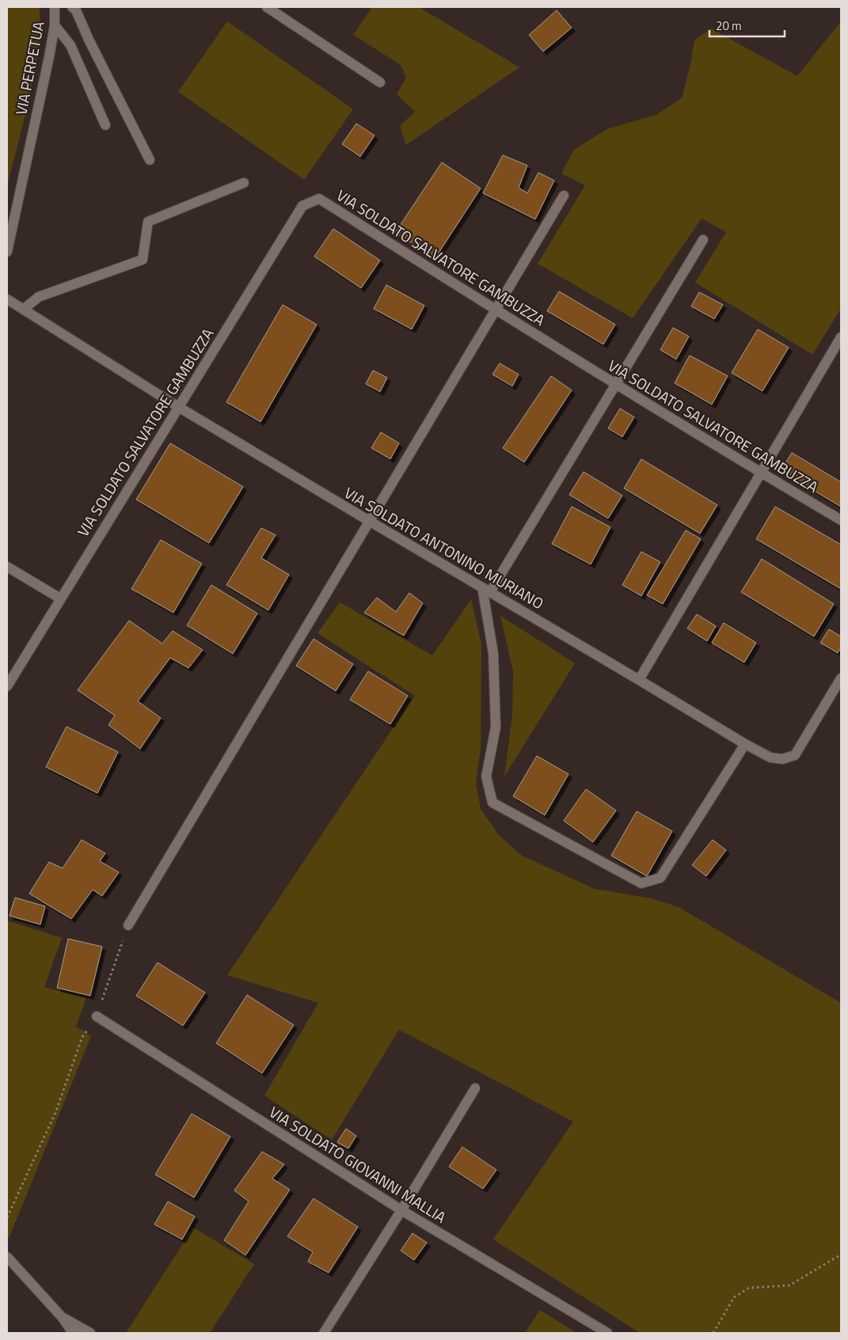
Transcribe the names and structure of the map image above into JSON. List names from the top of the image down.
{
  "streets": {
    "street": [
      "VIA PERPETUA",
      "VIA SOLDATO SALVATORE GAMBUZZA",
      "VIA SOLDATO ANTONINO MURIANO",
      "VIA SOLDATO GIOVANNI MALLIA"
    ]
  },
  "crossings": [
    ["VIA SOLDATO SALVATORE GAMBUZZA", "VIA SOLDATO ANTONINO MURIANO"]
  ],
  "scale_bar": "20 m"
}
